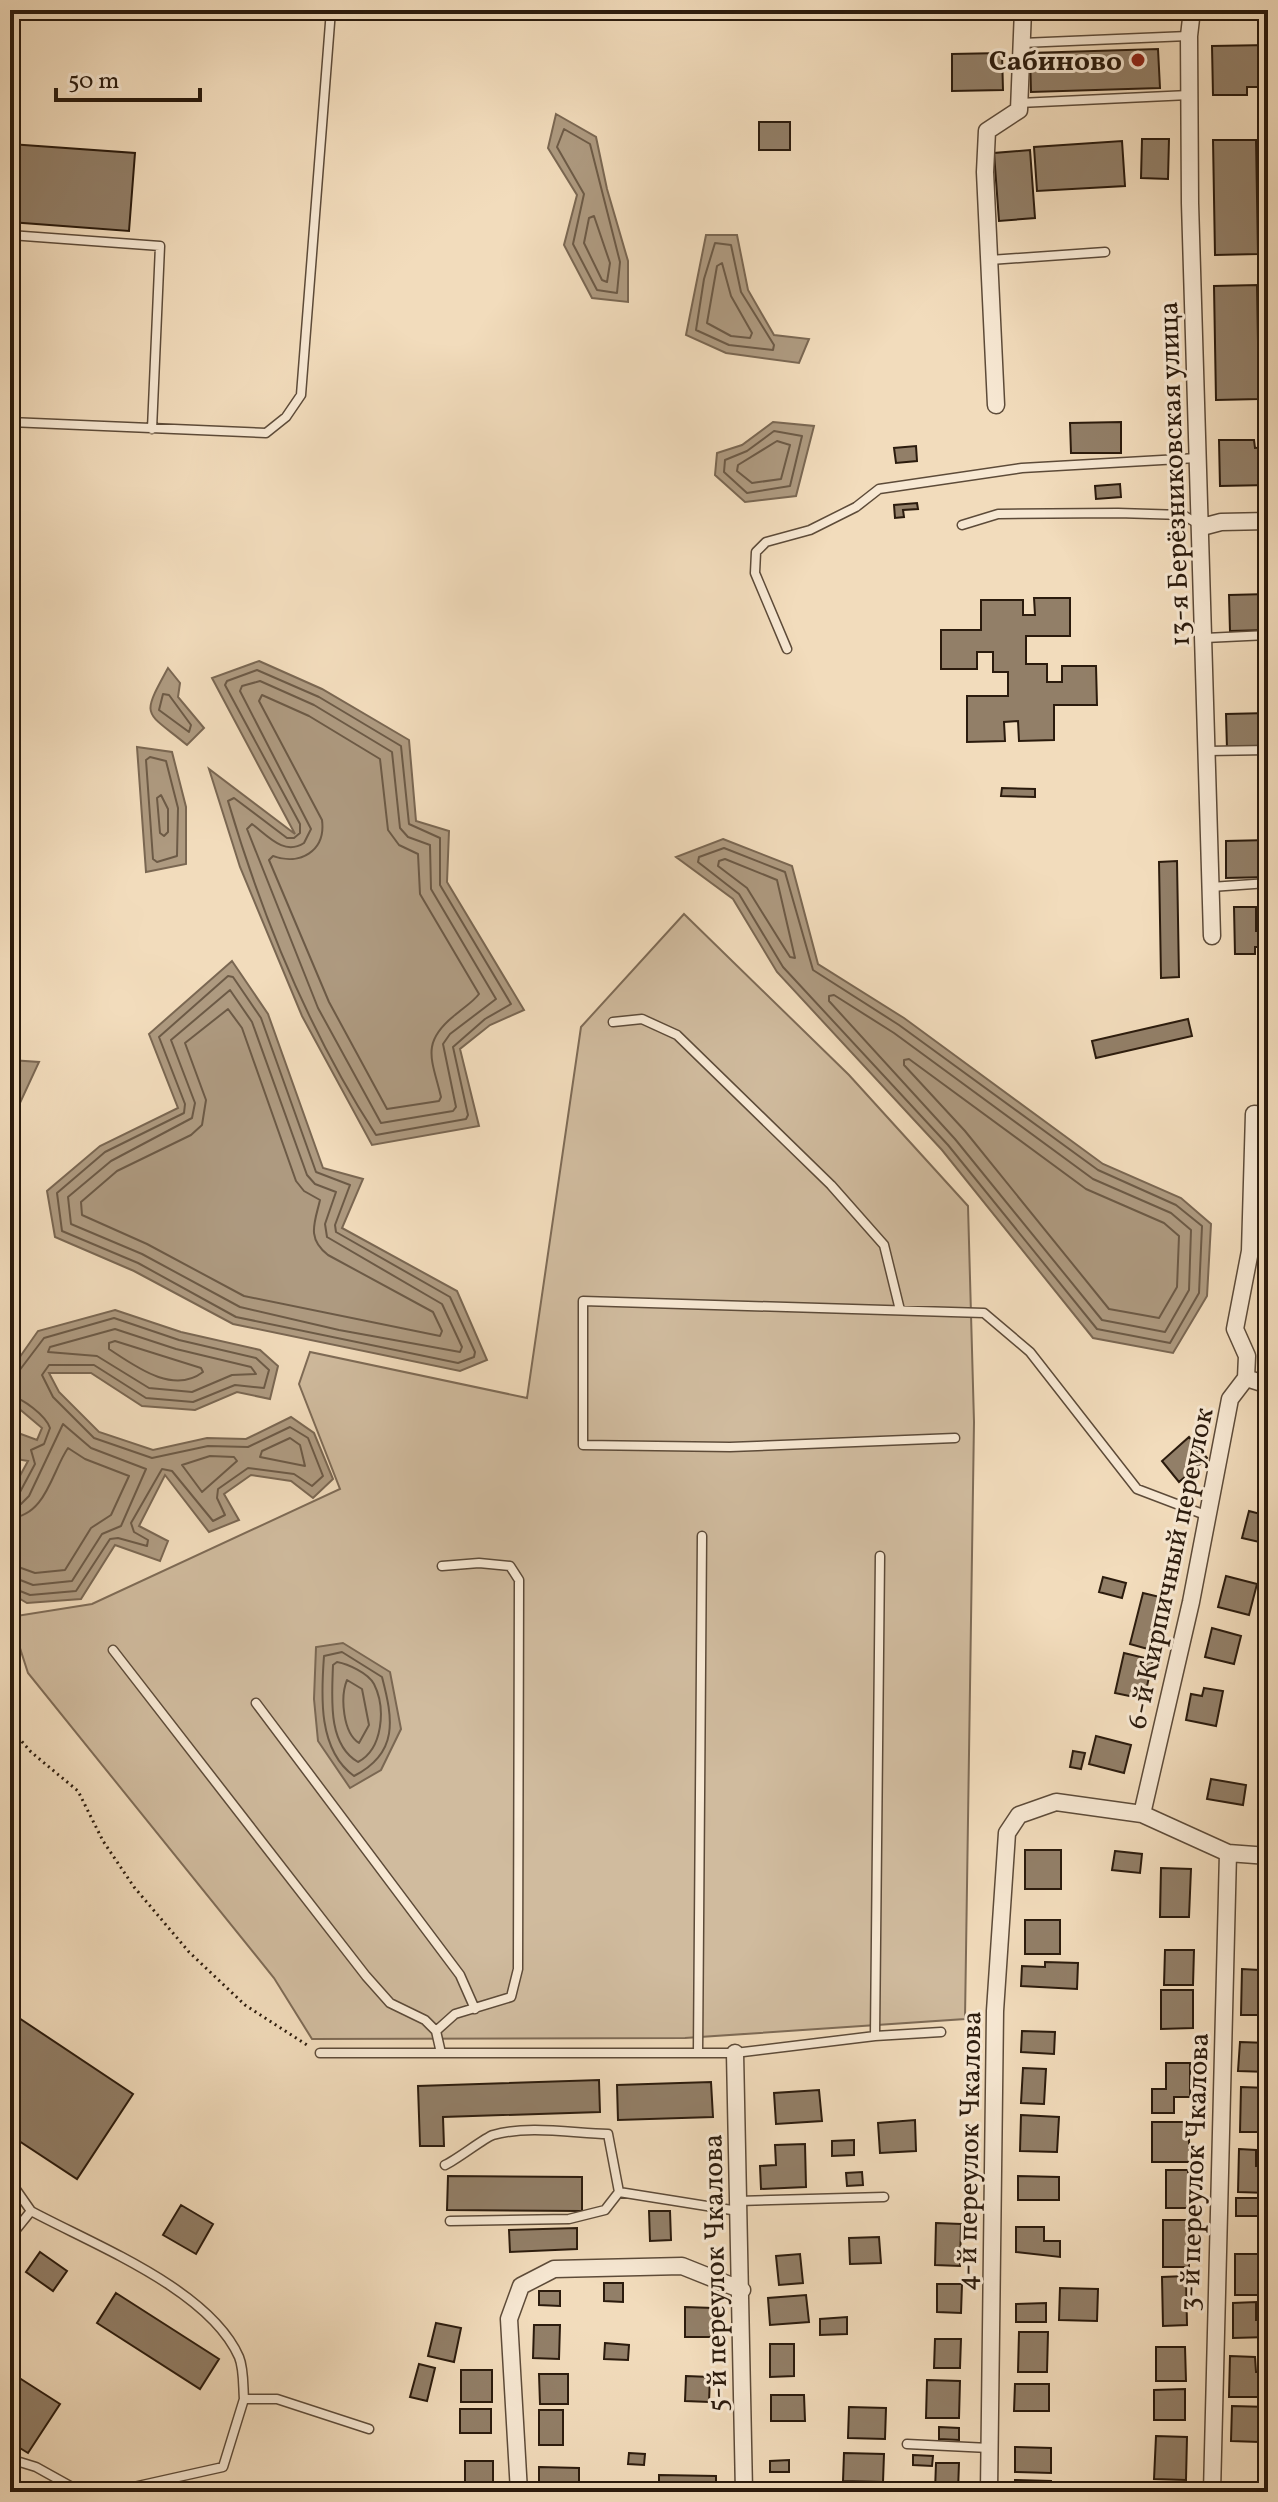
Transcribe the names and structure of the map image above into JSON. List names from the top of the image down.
{
  "streets": {
    "street": [
      "13-я Берёзниковская улица",
      "6-й Кирпичный переулок",
      "4-й переулок Чкалова",
      "3-й переулок Чкалова",
      "5-й переулок Чкалова"
    ]
  },
  "crossings": [
    ["6-й Кирпичный переулок", "4-й переулок Чкалова"]
  ],
  "places": ["Сабиново"],
  "scale_bar": "50 m"
}
